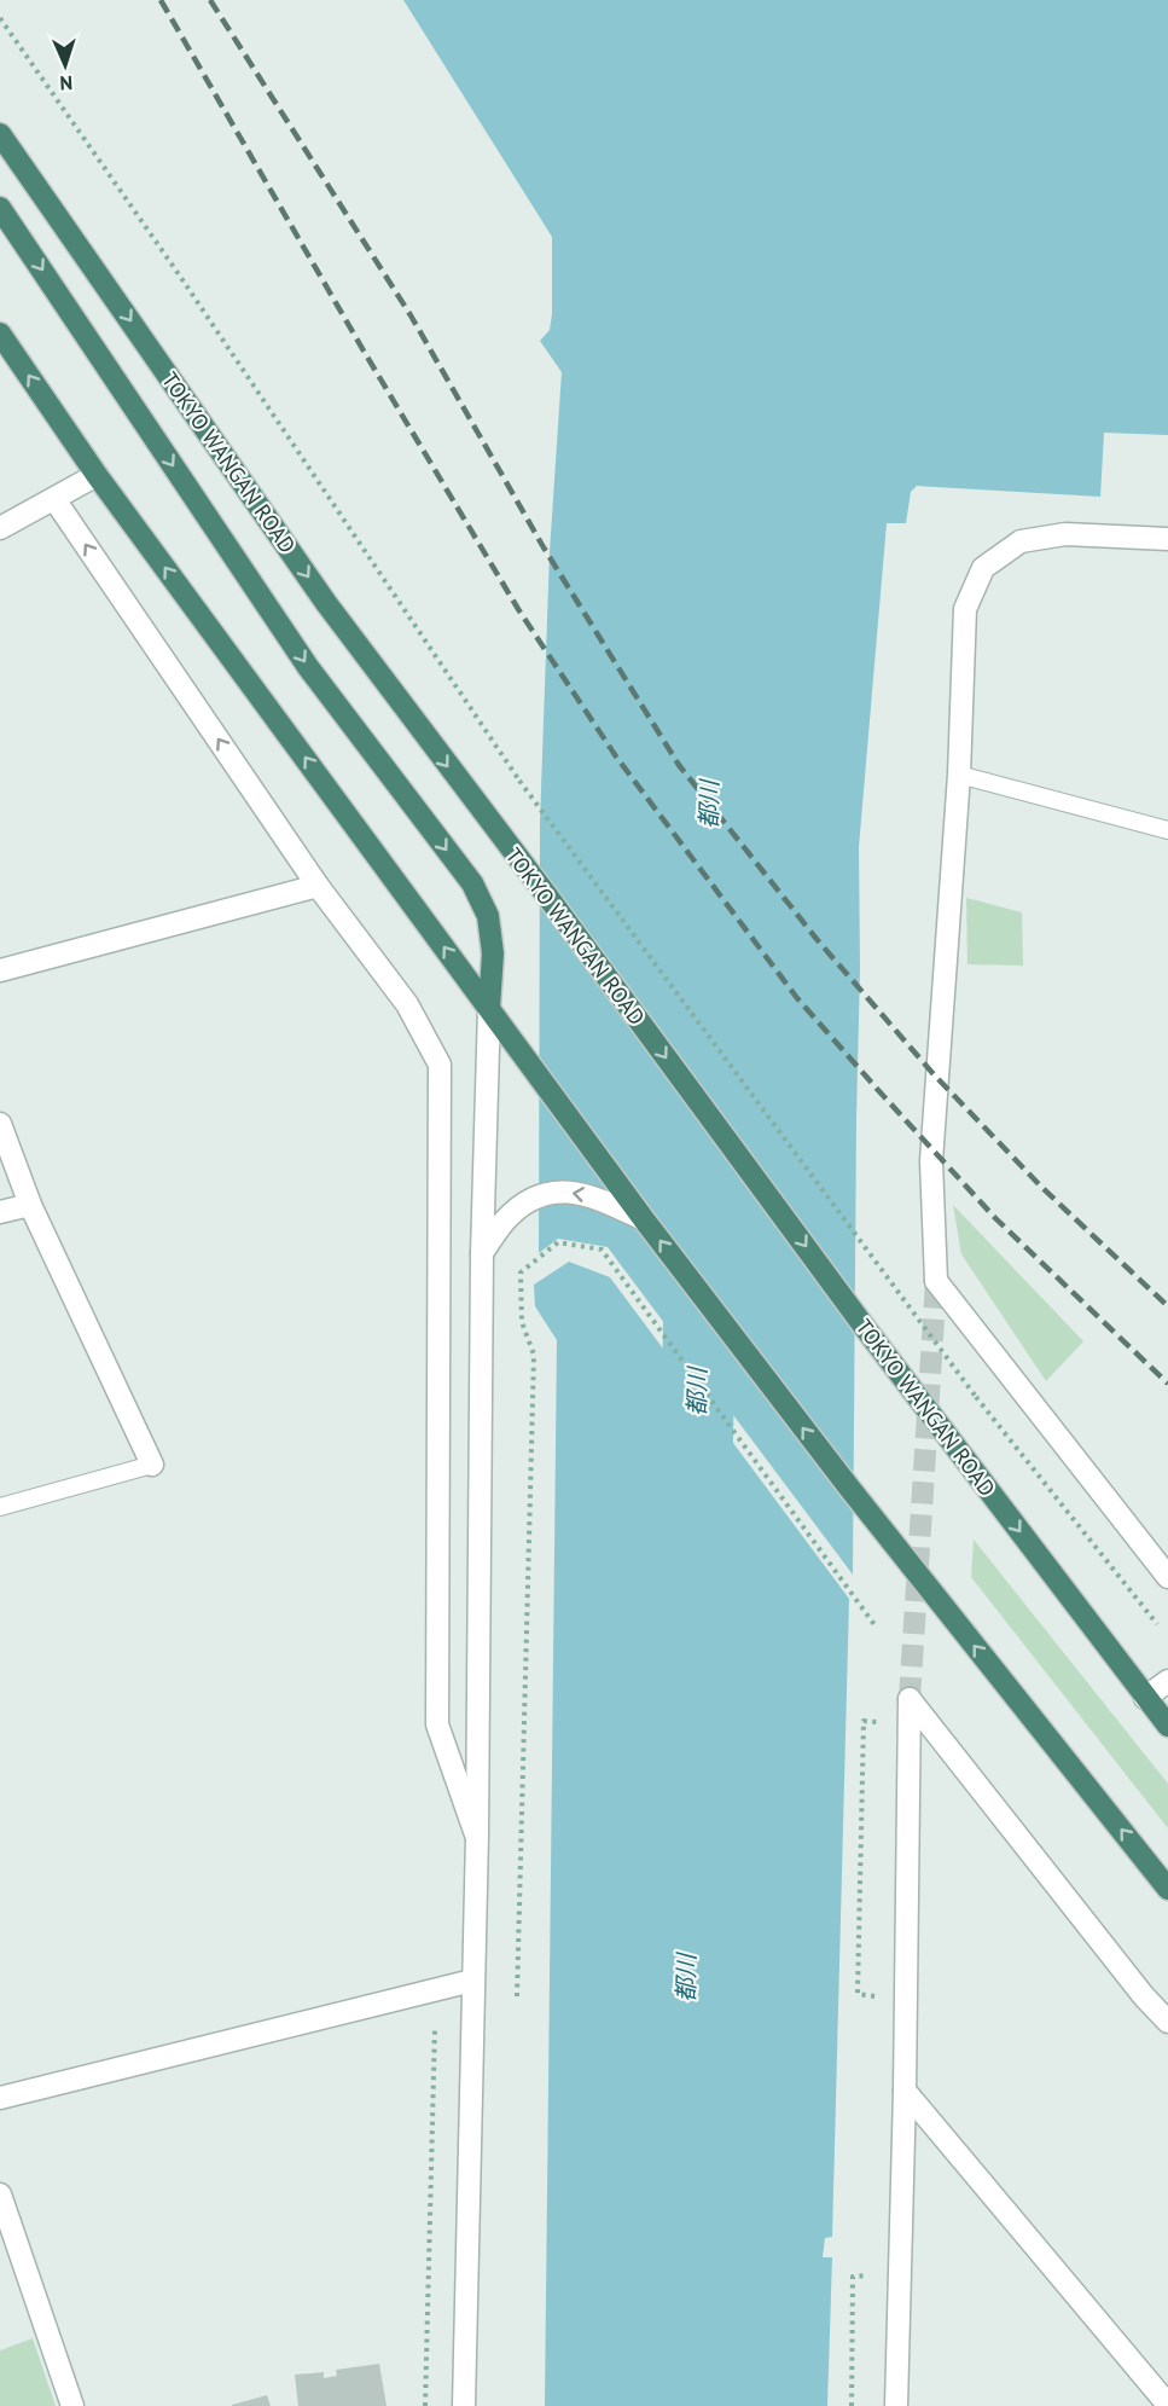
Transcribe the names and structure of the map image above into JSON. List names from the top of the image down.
{
  "streets": {
    "highway": ["TOKYO WANGAN ROAD"]
  },
  "water": ["都川"],
  "north": "bottom"
}
